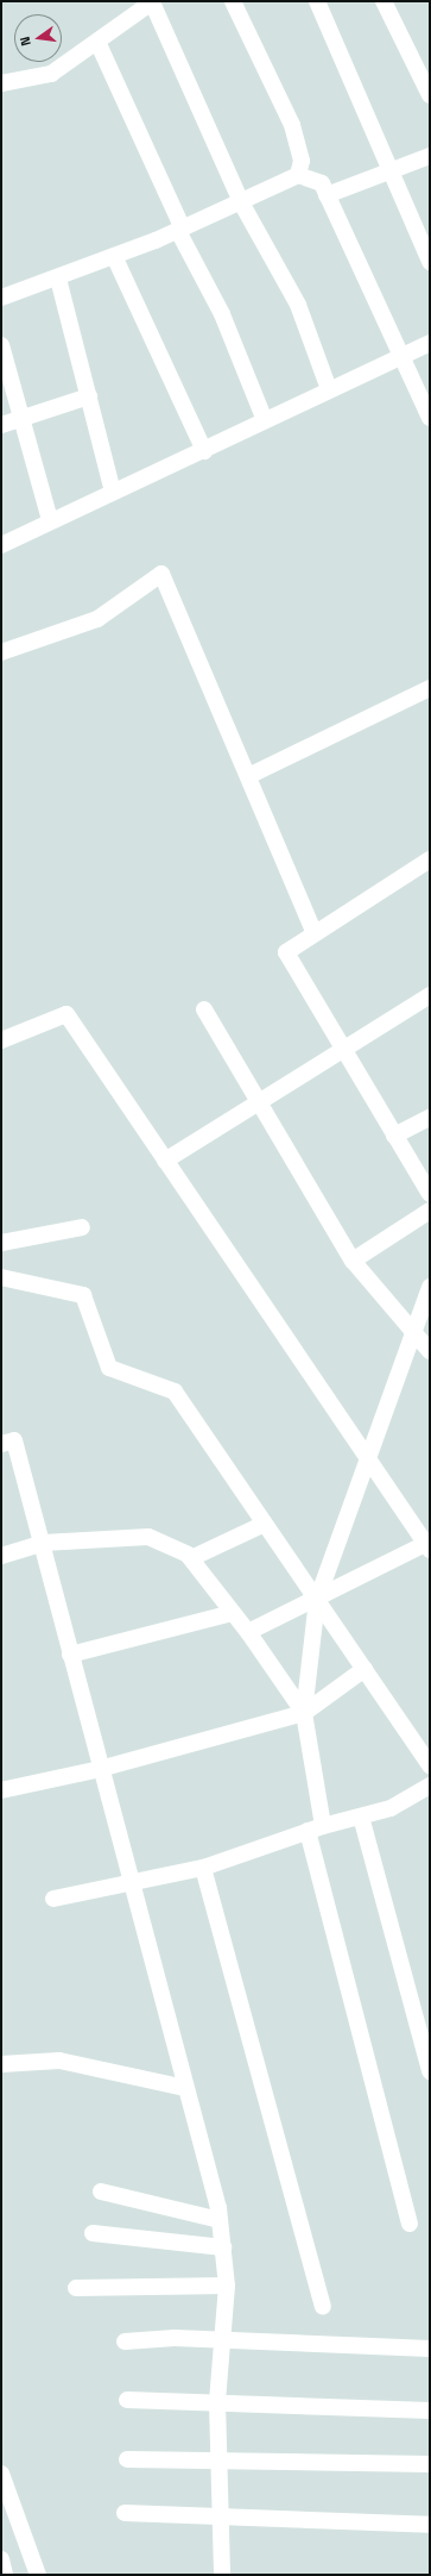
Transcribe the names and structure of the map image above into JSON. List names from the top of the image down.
{
  "north": "left"
}
